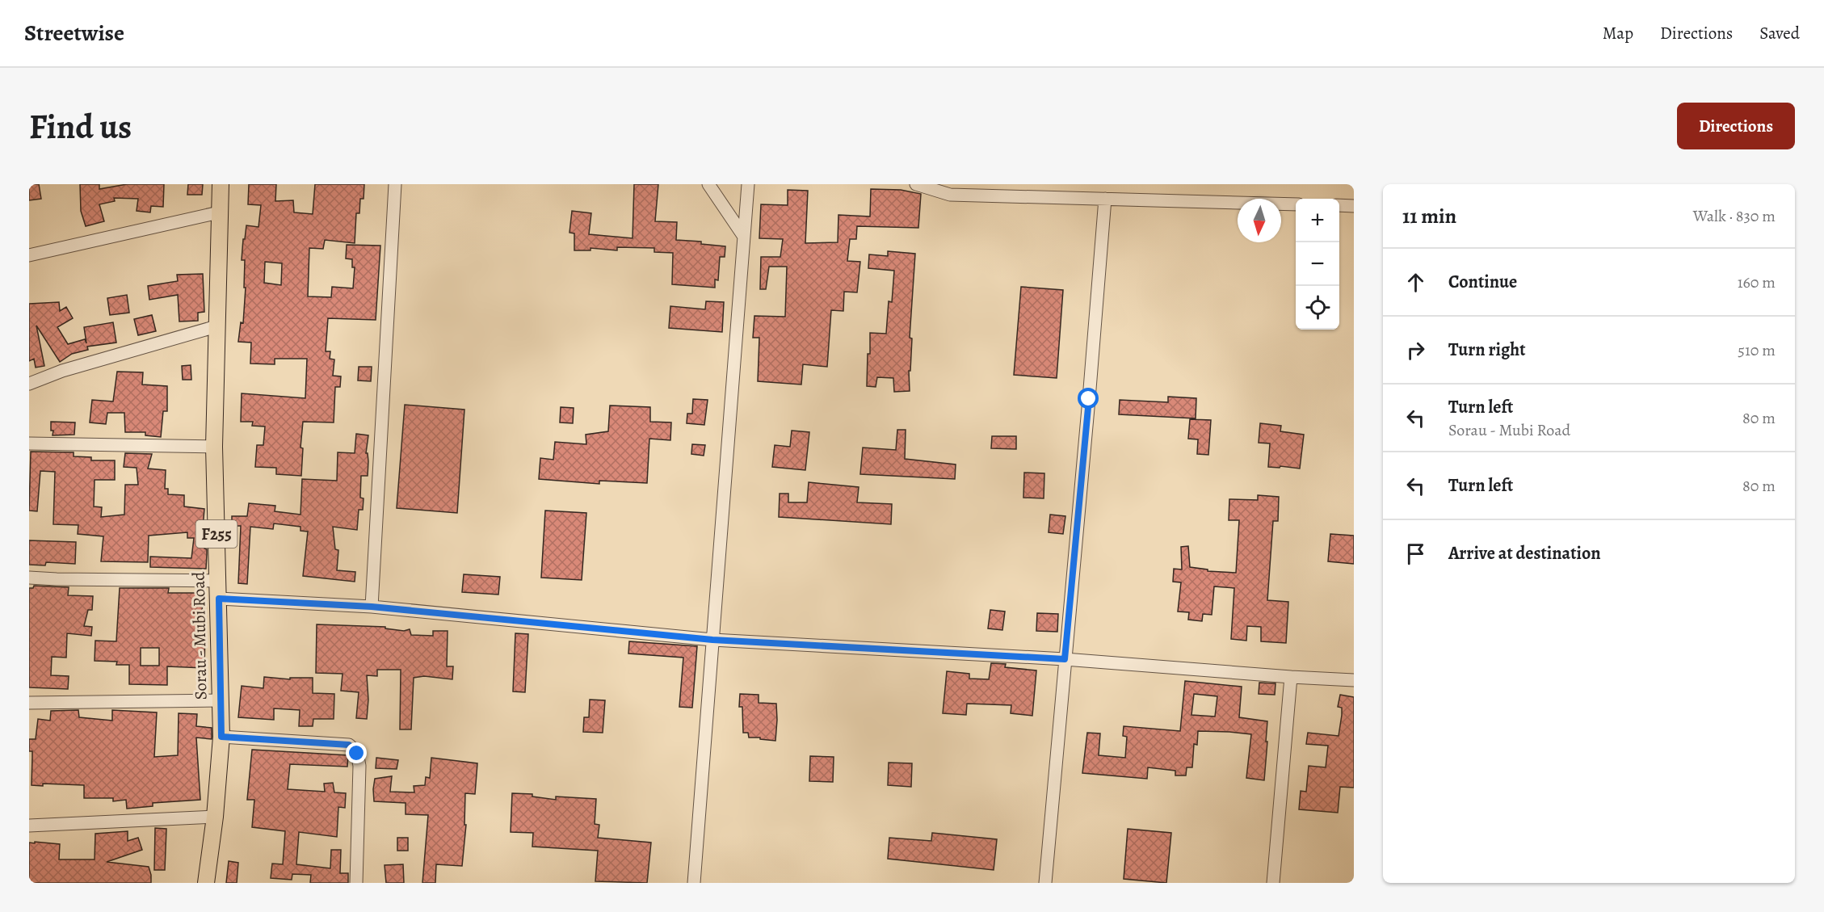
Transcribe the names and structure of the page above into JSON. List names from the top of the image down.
{
  "streets": {
    "main road": ["F255", "Sorau - Mubi Road"]
  },
  "north": "bottom",
  "page": {
    "header": "Streetwise",
    "nav": ["Map", "Directions", "Saved"],
    "buttons": "Directions",
    "title": "Find us",
    "heading": ["11 min", "Walk · 830 m"],
    "map_buttons": ["+", "−"],
    "list": [
      ["Continue", "160 m"],
      ["Turn right", "510 m"],
      ["Turn left", "Sorau - Mubi Road", "80 m"],
      ["Turn left", "80 m"],
      "Arrive at destination"
    ]
  }
}
